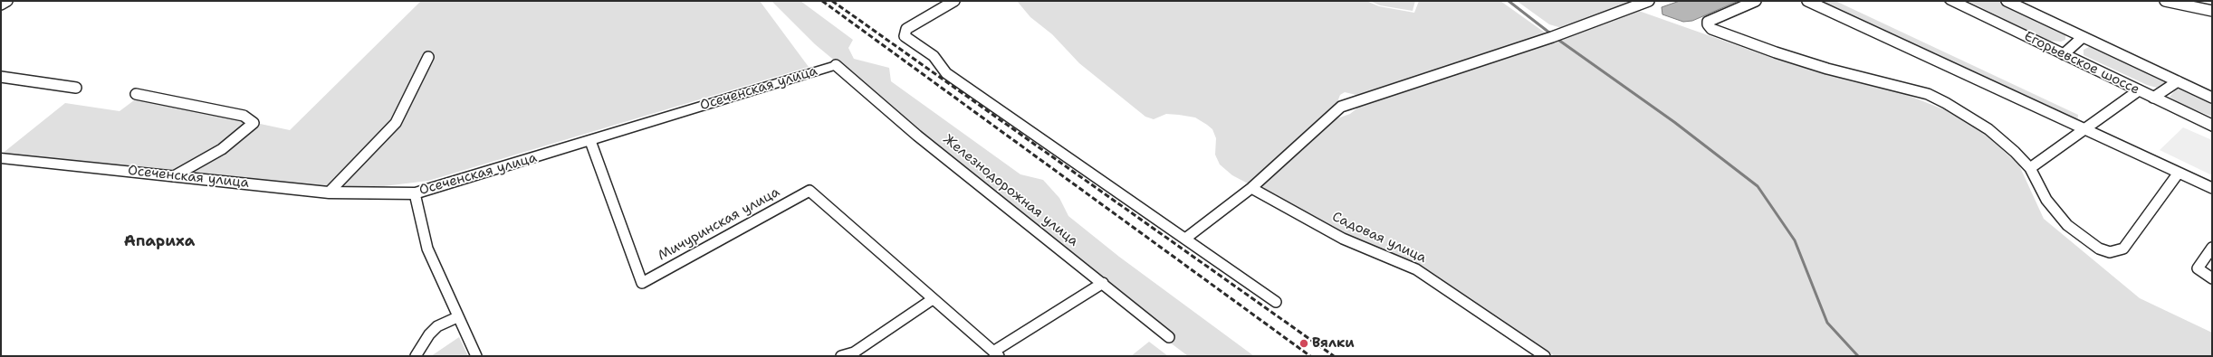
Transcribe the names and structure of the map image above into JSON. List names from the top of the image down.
{
  "streets": {
    "main road": ["Егорьевское шоссе"],
    "street": [
      "Осеченская улица",
      "Железнодорожная улица",
      "Мичуринская улица",
      "Садовая улица"
    ]
  },
  "crossings": [
    ["Осеченская улица", "Железнодорожная улица"],
    ["Осеченская улица", "Мичуринская улица"]
  ],
  "districts": ["Апариха"],
  "places": ["Вялки"]
}
